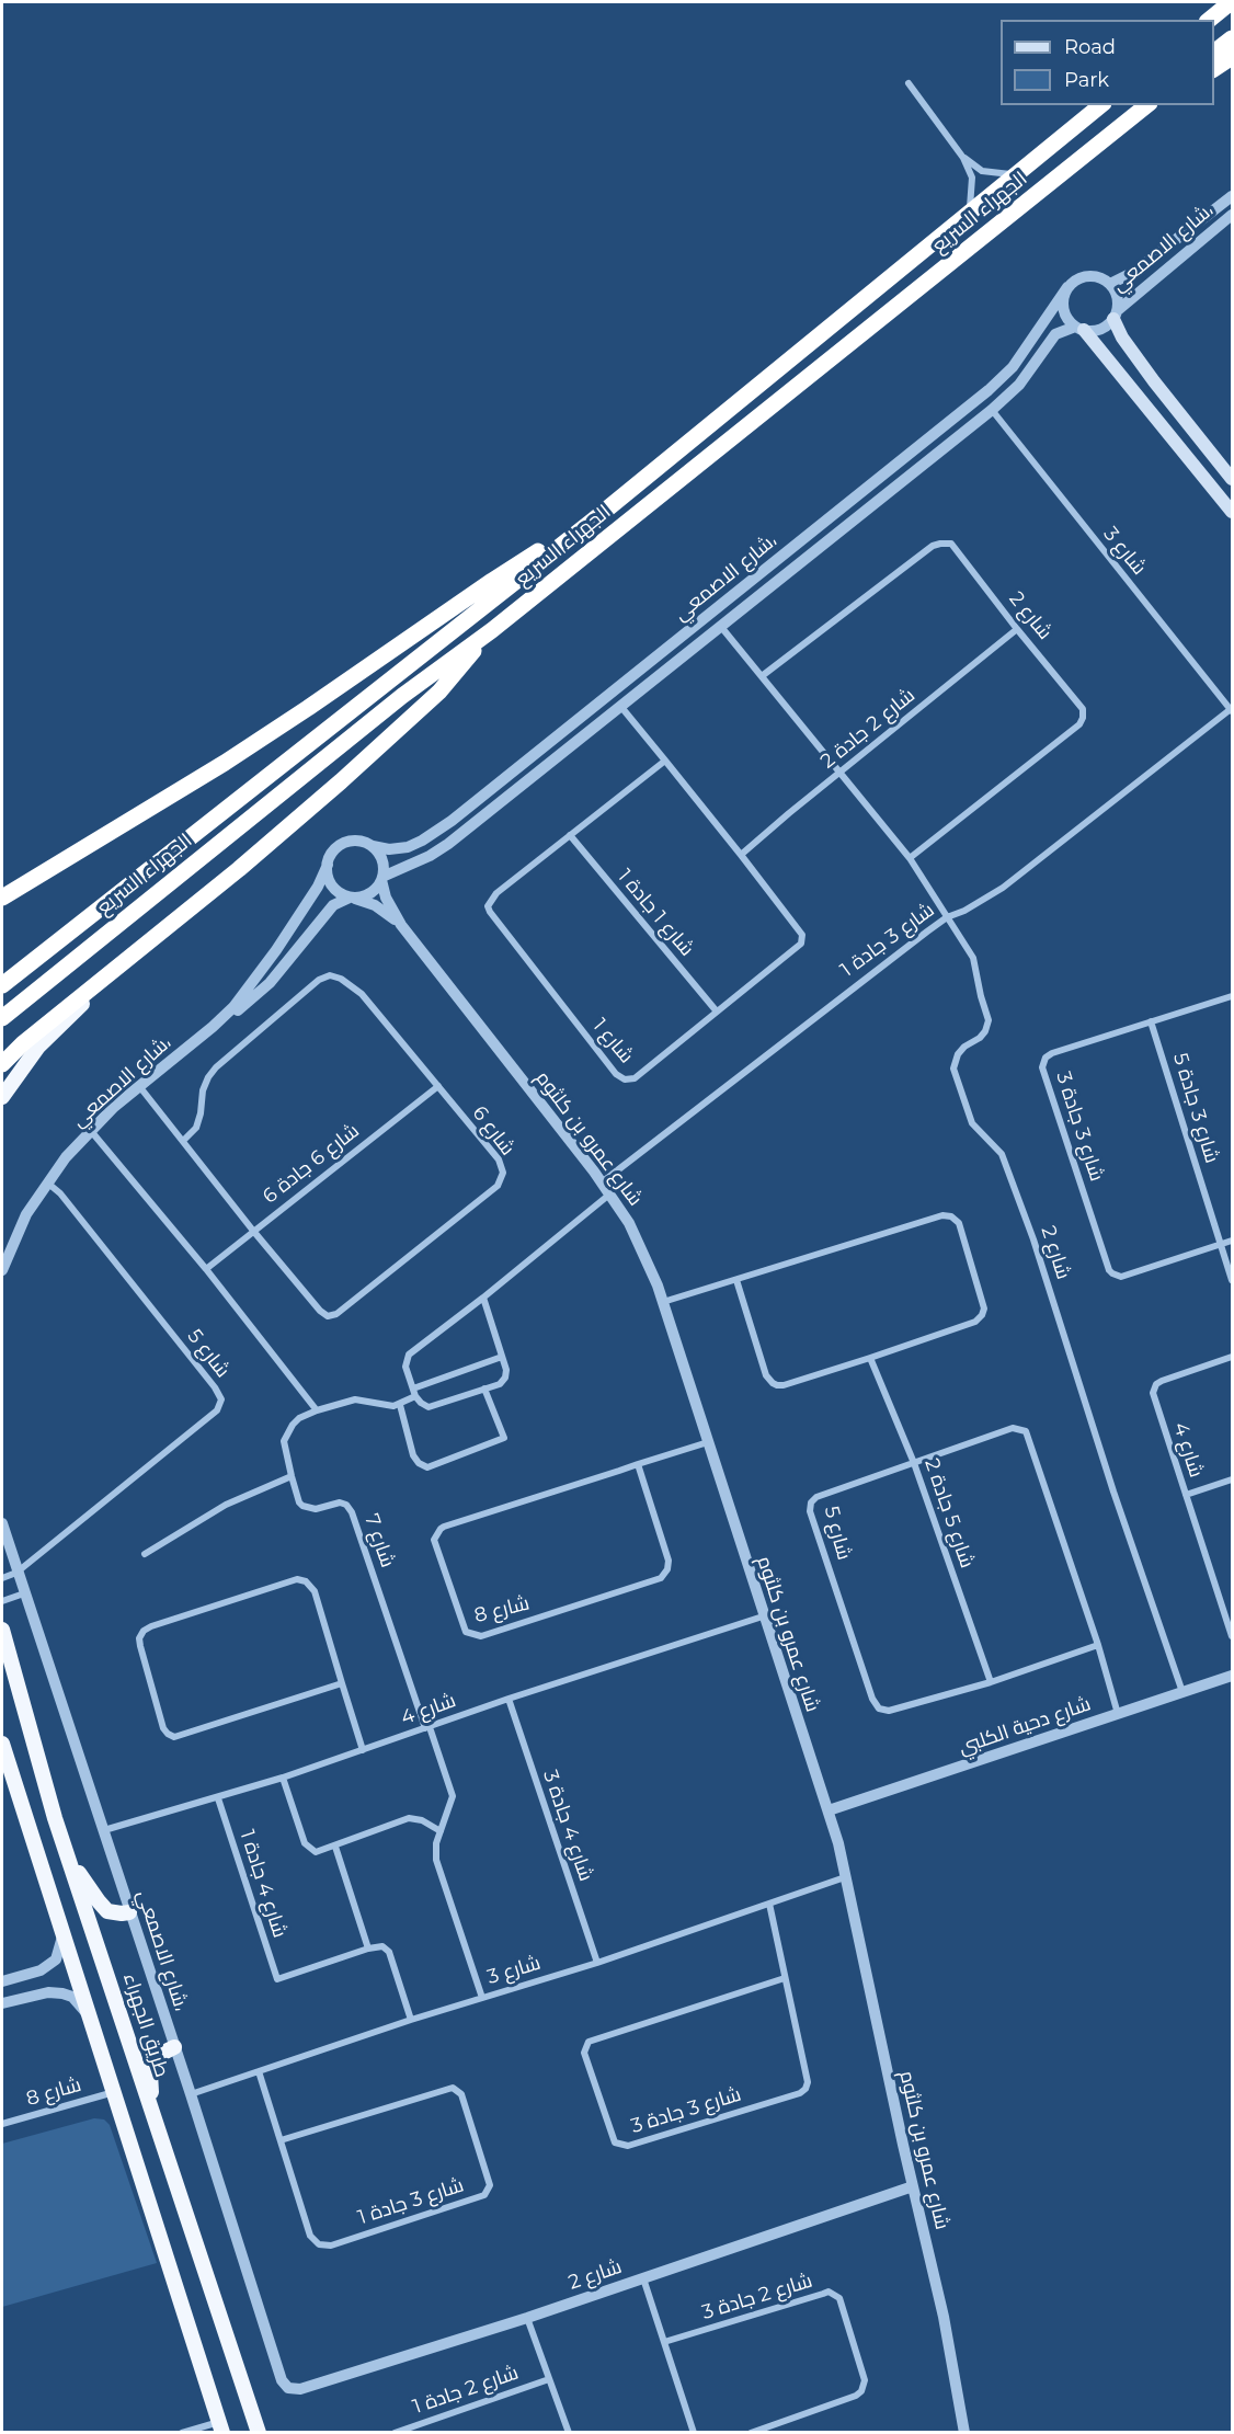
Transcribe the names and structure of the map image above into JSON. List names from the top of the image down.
{
  "streets": {
    "highway": ["الجهراء السريع", "طريق الجهراء"],
    "street": [
      "شارع الاصمعي،",
      "شارع 3",
      "شارع 2",
      "شارع 2 جادة 2",
      "شارع 1 جادة 1",
      "شارع 3 جادة 1",
      "شارع 1",
      "شارع 3 جادة 5",
      "شارع 3 جادة 3",
      "شارع 6",
      "شارع عمرو بن كلثوم",
      "شارع 6 جادة 6",
      "شارع 5",
      "شارع 4",
      "شارع 5 جادة 2",
      "شارع 7",
      "شارع 8",
      "شارع دحية الكلبي",
      "شارع 4 جادة 3",
      "شارع 4 جادة 1",
      "شارع 2 جادة 3",
      "شارع 2 جادة 1"
    ]
  },
  "crossings": [
    ["شارع الاصمعي،", "شارع 3"],
    ["شارع الاصمعي،", "شارع 2"],
    ["شارع الاصمعي،", "شارع 1"],
    ["شارع الاصمعي،", "شارع 6"],
    ["شارع الاصمعي،", "شارع عمرو بن كلثوم"],
    ["شارع الاصمعي،", "شارع 5"],
    ["شارع الاصمعي،", "شارع 4"],
    ["شارع 3", "شارع 3 جادة 1"],
    ["شارع 3", "شارع 3 جادة 3"],
    ["شارع 3", "شارع عمرو بن كلثوم"],
    ["شارع 3", "شارع 4 جادة 3"],
    ["شارع 2", "شارع 2 جادة 2"],
    ["شارع 2", "شارع 3 جادة 1"],
    ["شارع 2", "شارع عمرو بن كلثوم"],
    ["شارع 2", "شارع دحية الكلبي"],
    ["شارع 2", "شارع 2 جادة 1"],
    ["شارع 2 جادة 2", "شارع 1"],
    ["شارع 1 جادة 1", "شارع 1"],
    ["شارع 3 جادة 1", "شارع عمرو بن كلثوم"],
    ["شارع 3 جادة 5", "شارع 3 جادة 3"],
    ["شارع 6", "شارع 6 جادة 6"],
    ["شارع عمرو بن كلثوم", "شارع 4"],
    ["شارع عمرو بن كلثوم", "شارع 8"],
    ["شارع عمرو بن كلثوم", "شارع دحية الكلبي"],
    ["شارع 5", "شارع 5 جادة 2"],
    ["شارع 5", "شارع دحية الكلبي"],
    ["شارع 4", "شارع 7"],
    ["شارع 4", "شارع 4 جادة 3"],
    ["شارع 4", "شارع 4 جادة 1"]
  ],
  "legend": ["Road", "Park"]
}
